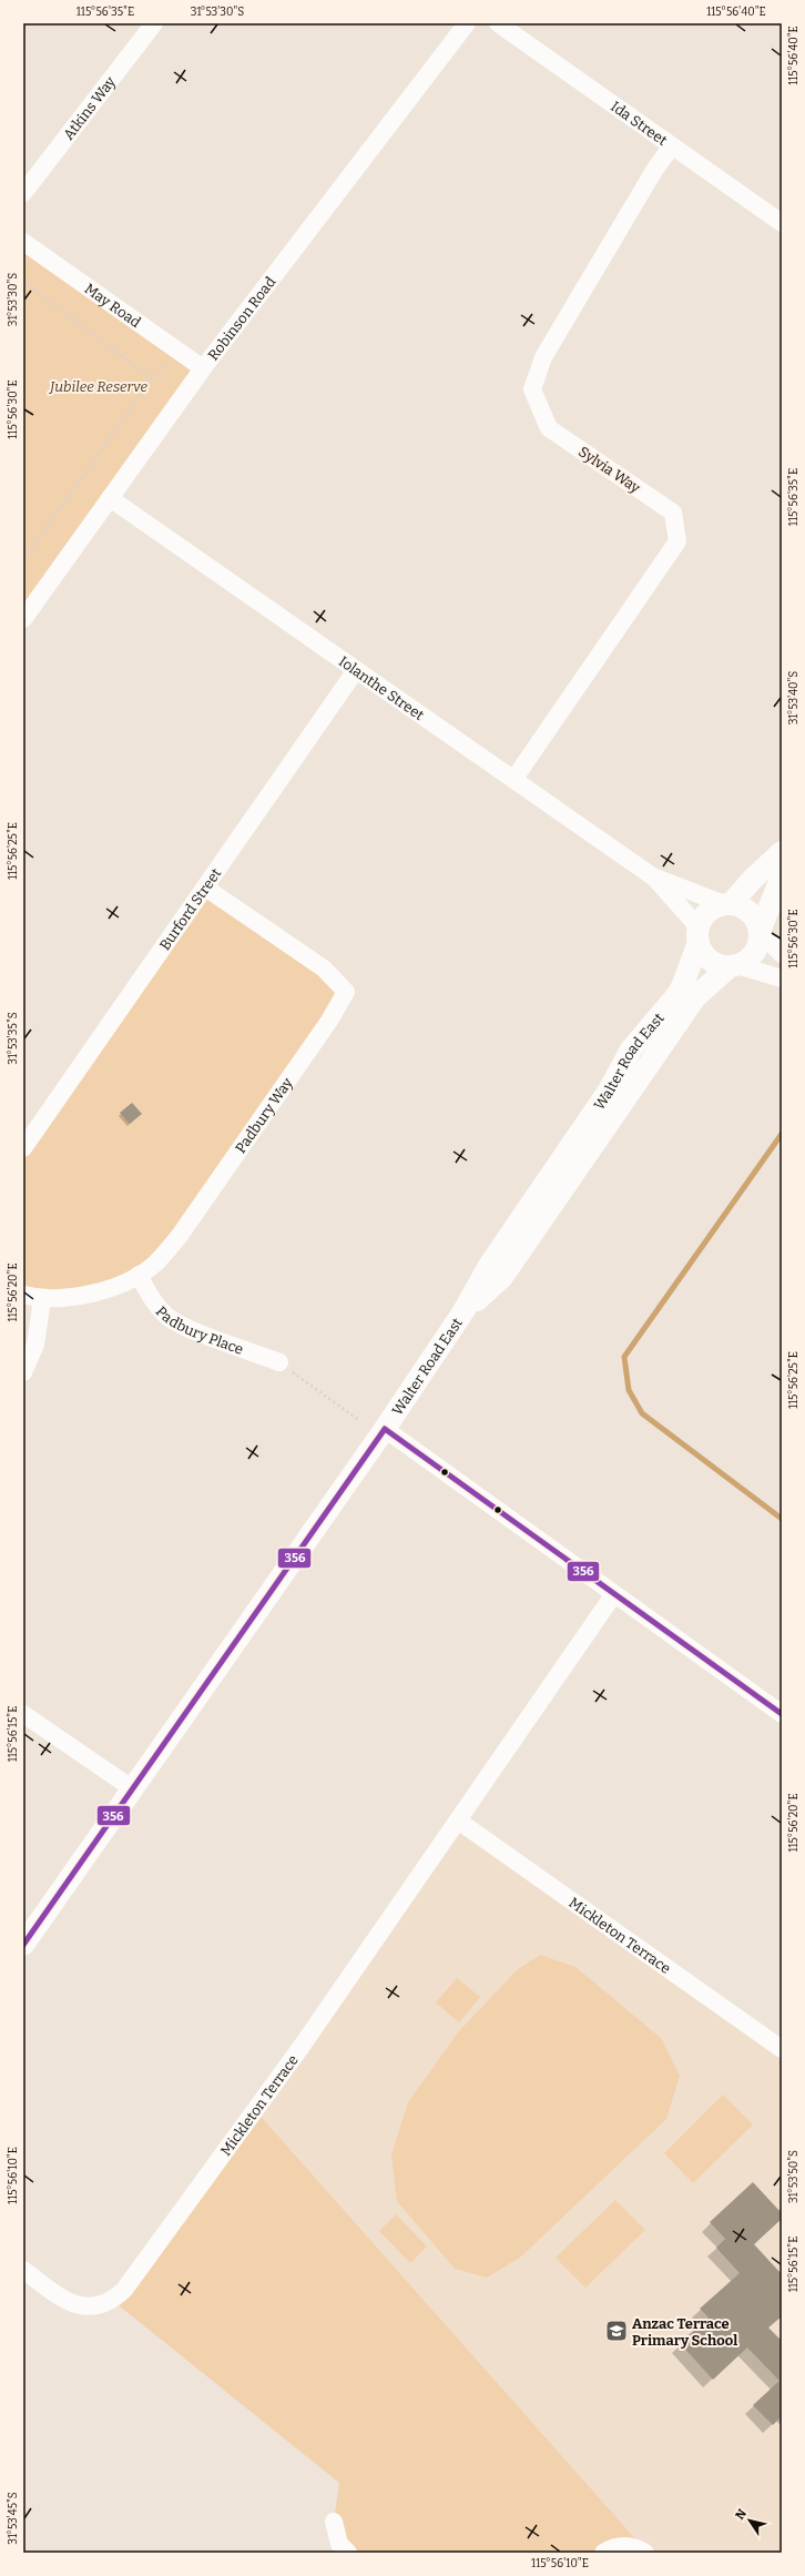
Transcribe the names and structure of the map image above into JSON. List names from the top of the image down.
{
  "streets": {
    "main road": ["Walter Road East"],
    "street": [
      "Atkins Way",
      "Ida Street",
      "May Road",
      "Robinson Road",
      "Sylvia Way",
      "Iolanthe Street",
      "Burford Street",
      "Padbury Way",
      "Padbury Place",
      "Mickleton Terrace"
    ]
  },
  "crossings": [
    ["Ida Street", "Sylvia Way"],
    ["May Road", "Robinson Road"],
    ["Robinson Road", "Iolanthe Street"],
    ["Sylvia Way", "Iolanthe Street"],
    ["Iolanthe Street", "Burford Street"],
    ["Iolanthe Street", "Walter Road East"],
    ["Burford Street", "Padbury Way"],
    ["Padbury Way", "Padbury Place"]
  ],
  "parks": ["Jubilee Reserve"],
  "places": {
    "school or university": ["Anzac Terrace Primary School"]
  },
  "lines": ["transit line 356"],
  "north": "top left",
  "coordinates": [
    "115°56'35\"E",
    "31°53'30\"S",
    "115°56'40\"E",
    "115°56'30\"E",
    "31°53'40\"S",
    "115°56'25\"E",
    "31°53'35\"S",
    "115°56'20\"E",
    "115°56'15\"E",
    "115°56'10\"E",
    "31°53'50\"S",
    "31°53'45\"S"
  ]
}
